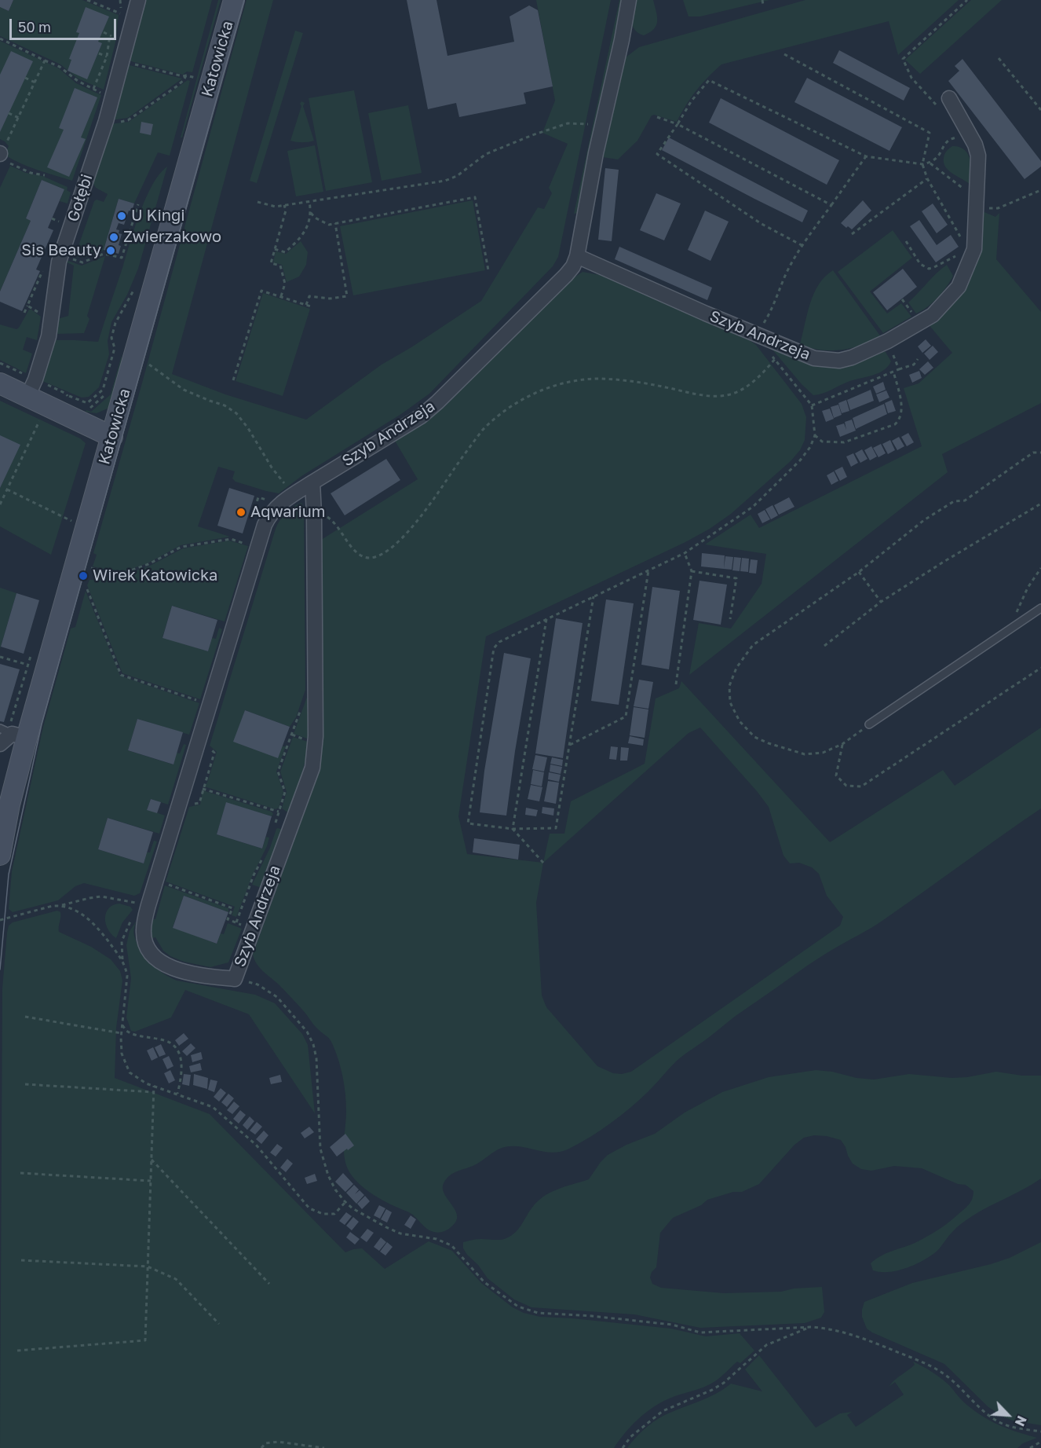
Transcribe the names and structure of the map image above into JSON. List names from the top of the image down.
{
  "streets": {
    "street": ["Katowicka", "Gołębi", "Szyb Andrzeja"]
  },
  "places": [
    "U Kingi",
    "Zwierzakowo",
    "Sis Beauty",
    "Aqwarium",
    "Wirek Katowicka"
  ],
  "scale_bar": "50 m",
  "north": "bottom right"
}
